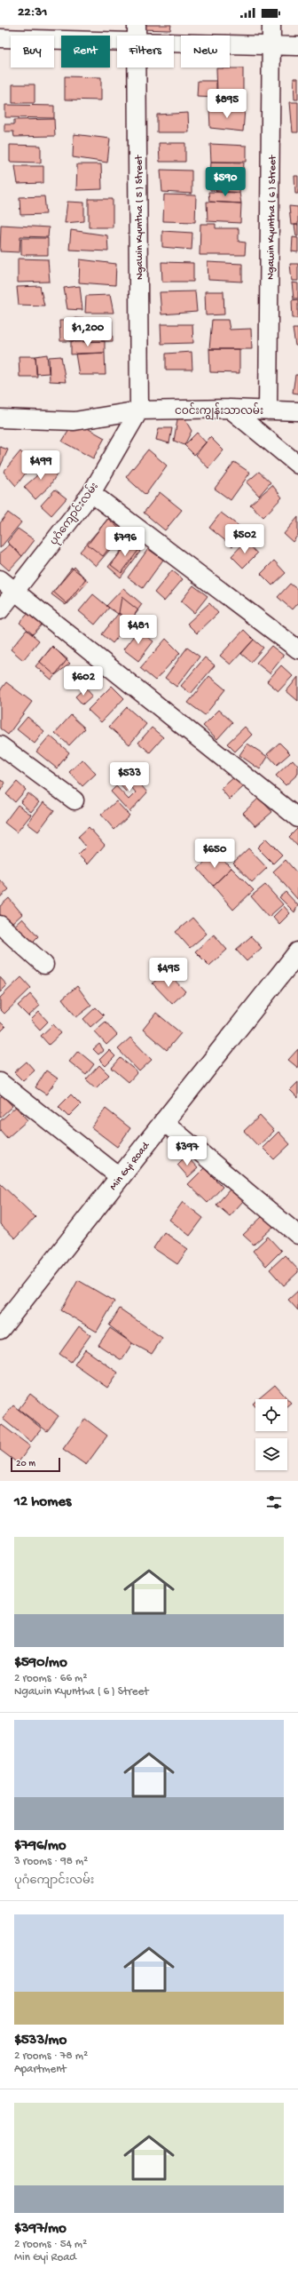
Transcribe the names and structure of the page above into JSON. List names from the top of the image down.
{
  "streets": {
    "main road": ["Min Gyi Road"],
    "street": [
      "Ngawin Kyuntha ( 5 ) Street",
      "Ngawin Kyuntha ( 6 ) Street",
      "ငဝင်းကျွန်းသာလမ်း",
      "ပုဂံကျောင်းလမ်း"
    ]
  },
  "crossings": [
    ["Ngawin Kyuntha ( 5 ) Street", "ငဝင်းကျွန်းသာလမ်း"],
    ["Ngawin Kyuntha ( 5 ) Street", "ပုဂံကျောင်းလမ်း"],
    ["Ngawin Kyuntha ( 6 ) Street", "ငဝင်းကျွန်းသာလမ်း"],
    ["ငဝင်းကျွန်းသာလမ်း", "ပုဂံကျောင်းလမ်း"]
  ],
  "scale_bar": "20 m",
  "page": {
    "status": "22:31",
    "chip": [
      "Buy",
      "Rent",
      "Filters",
      "New"
    ],
    "price": [
      "$895",
      "$590",
      "$1,200",
      "$499",
      "$502",
      "$796",
      "$481",
      "$602",
      "$533",
      "$650",
      "$495",
      "$397"
    ],
    "scale": "20 m",
    "heading": "12 homes",
    "list": [
      {
        "name": "$590/mo",
        "note": "2 rooms · 66 m² · Ngawin Kyuntha ( 6 ) Street"
      },
      {
        "name": "$796/mo",
        "note": "3 rooms · 98 m² · ပုဂံကျောင်းလမ်း"
      },
      {
        "name": "$533/mo",
        "note": "2 rooms · 78 m² · Apartment"
      },
      {
        "name": "$397/mo",
        "note": "2 rooms · 54 m² · Min Gyi Road"
      }
    ]
  }
}
